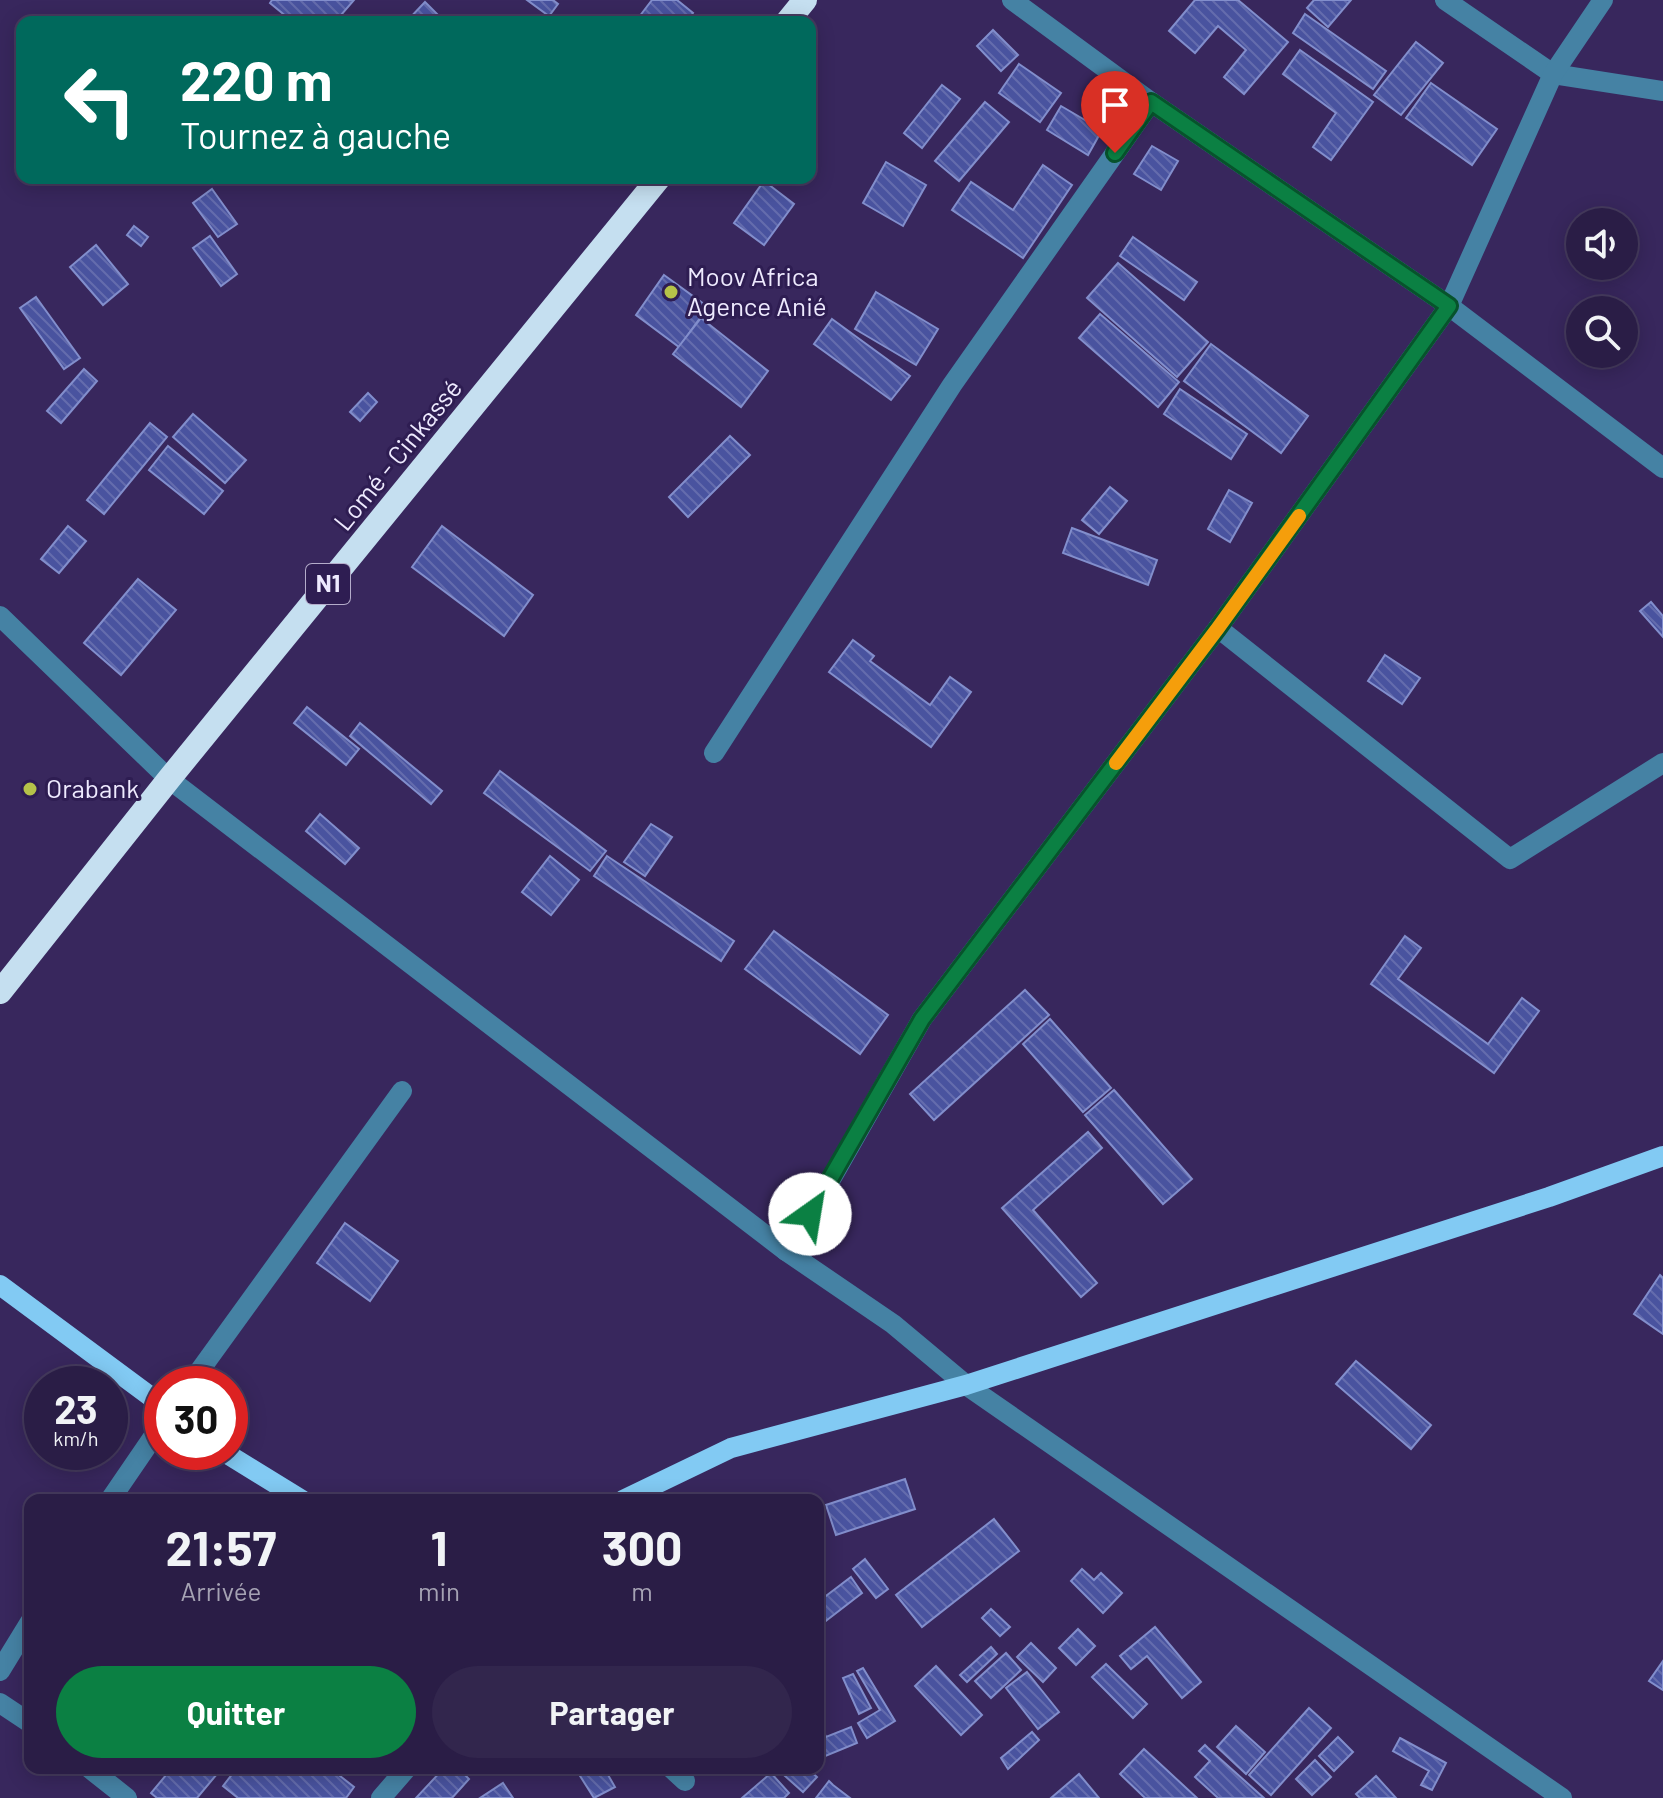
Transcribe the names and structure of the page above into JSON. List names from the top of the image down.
{
  "streets": {
    "highway": ["Lomé - Cinkassé", "N1"]
  },
  "places": ["Moov Africa Agence Anié", "Orabank"],
  "page": {
    "turn": ["220 m", "Tournez à gauche"],
    "speed": "23 km/h",
    "limit": "30",
    "eta": [
      "21:57",
      "Arrivée",
      "1",
      "min",
      "300",
      "m"
    ],
    "buttons": ["Quitter", "Partager"]
  }
}
